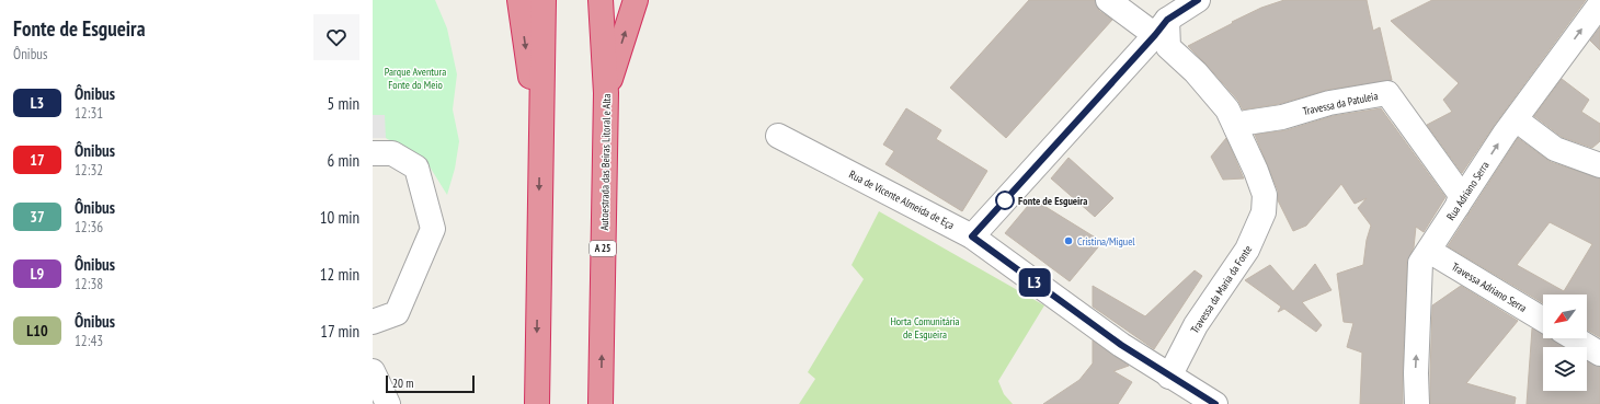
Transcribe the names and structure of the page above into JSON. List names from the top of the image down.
{
  "streets": {
    "highway": ["Autoestrada das Beiras Litoral e Alta", "A 25"],
    "street": [
      "Travessa da Patuleia",
      "Rua Adriano Serra",
      "Rua de Vicente Almeida de Eça",
      "Travessa Adriano Serra",
      "Travessa da Maria da Fonte"
    ]
  },
  "crossings": [
    ["Travessa da Patuleia", "Rua Adriano Serra"],
    ["Travessa da Patuleia", "Travessa da Maria da Fonte"],
    ["Rua Adriano Serra", "Travessa Adriano Serra"],
    ["Rua de Vicente Almeida de Eça", "Travessa da Maria da Fonte"]
  ],
  "one_way": ["Rua Adriano Serra"],
  "parks": ["Parque Aventura Fonte do Meio", "Horta Comunitária de Esgueira"],
  "places": ["Fonte de Esgueira", "Cristina/Miguel"],
  "lines": ["bus line L3"],
  "scale_bar": "20 m",
  "north": "bottom left",
  "page": {
    "heading": ["Fonte de Esgueira", "Ônibus"],
    "on_map": "L3",
    "list": [
      {
        "mark": "L3",
        "name": "Ônibus",
        "note": "12:31",
        "value": "5 min"
      },
      {
        "mark": "17",
        "name": "Ônibus",
        "note": "12:32",
        "value": "6 min"
      },
      {
        "mark": "37",
        "name": "Ônibus",
        "note": "12:36",
        "value": "10 min"
      },
      {
        "mark": "L9",
        "name": "Ônibus",
        "note": "12:38",
        "value": "12 min"
      },
      {
        "mark": "L10",
        "name": "Ônibus",
        "note": "12:43",
        "value": "17 min"
      }
    ],
    "scale": "20 m"
  }
}
